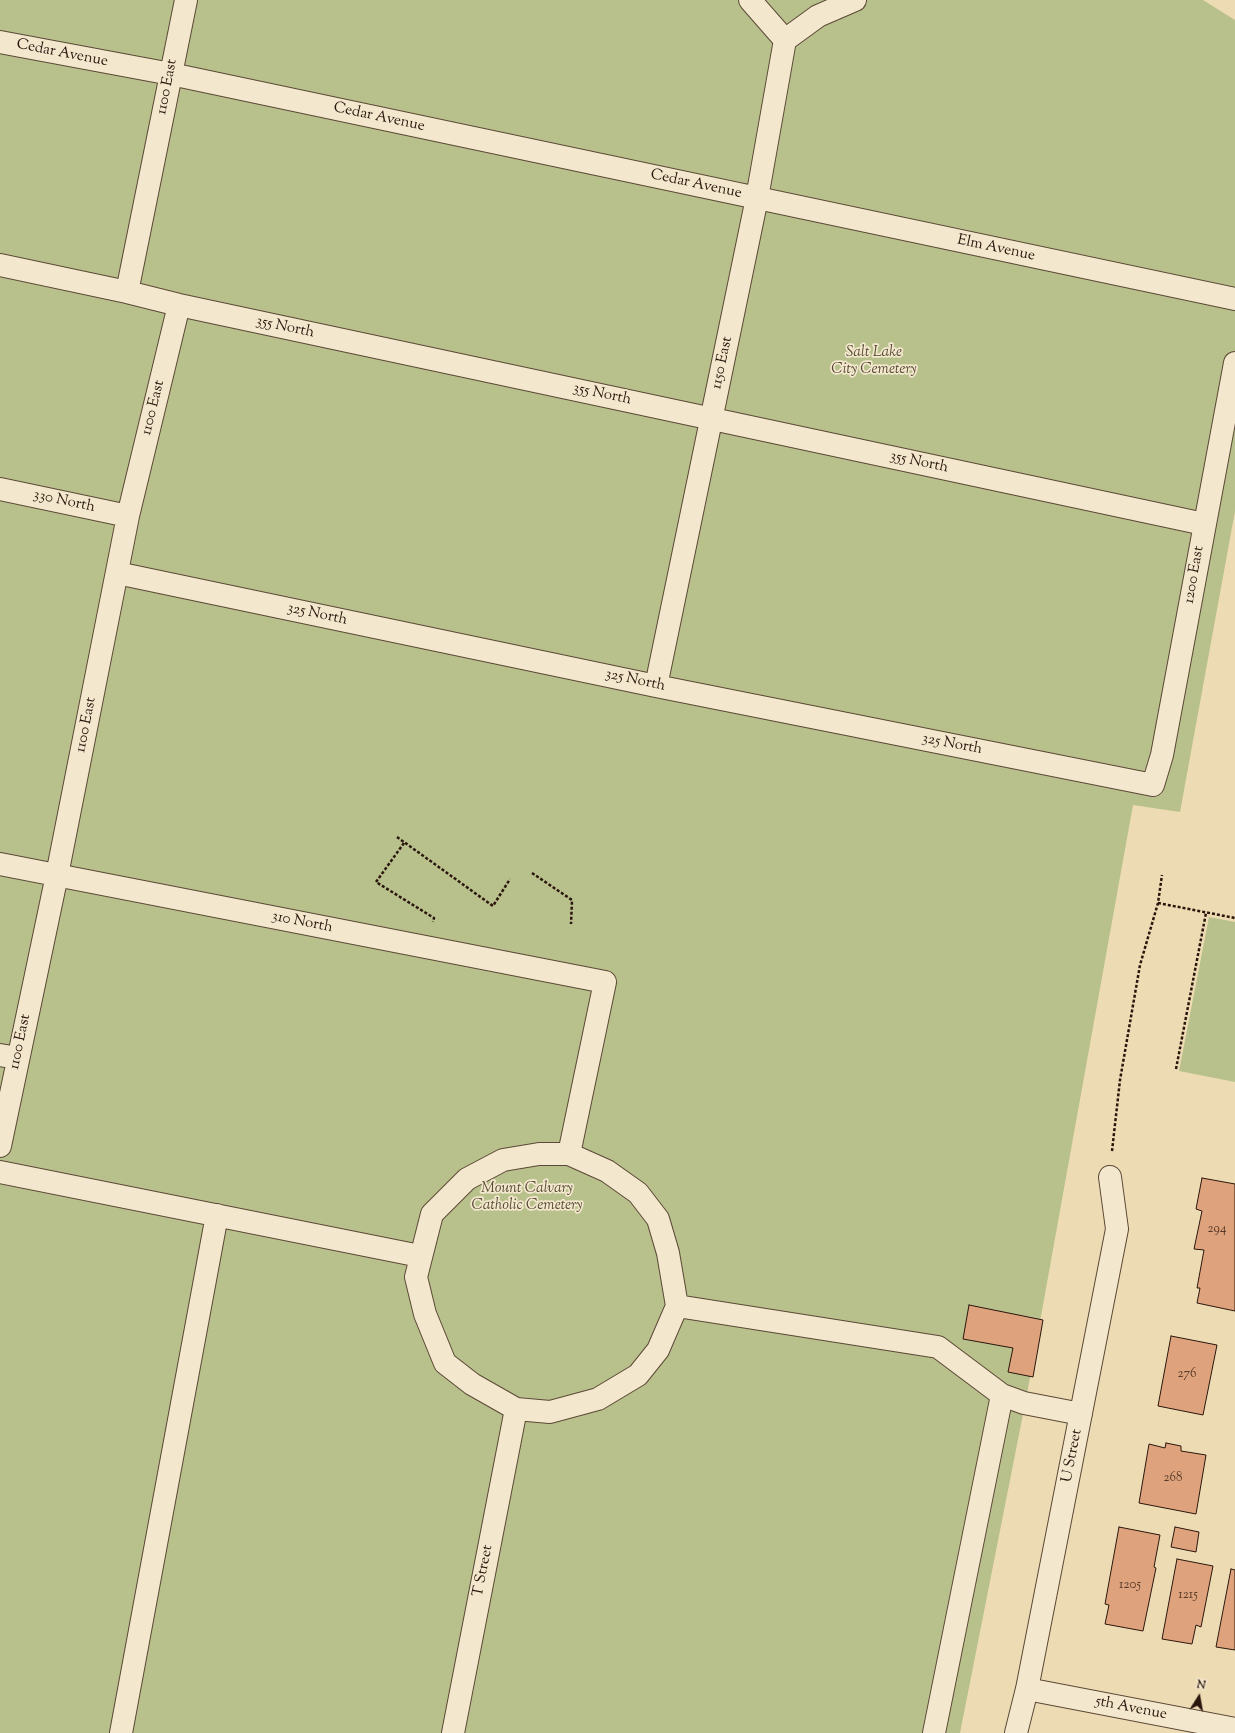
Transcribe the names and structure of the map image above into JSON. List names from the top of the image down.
{
  "streets": {
    "street": [
      "Cedar Avenue",
      "1100 East",
      "Elm Avenue",
      "355 North",
      "1150 East",
      "330 North",
      "1200 East",
      "325 North",
      "310 North",
      "U Street",
      "T Street",
      "5th Avenue"
    ]
  },
  "crossings": [
    ["Cedar Avenue", "1100 East"],
    ["Cedar Avenue", "Elm Avenue"],
    ["Cedar Avenue", "1150 East"],
    ["1100 East", "355 North"],
    ["1100 East", "330 North"],
    ["1100 East", "325 North"],
    ["1100 East", "310 North"],
    ["Elm Avenue", "1150 East"],
    ["355 North", "1150 East"],
    ["355 North", "1200 East"],
    ["1150 East", "325 North"],
    ["1200 East", "325 North"],
    ["U Street", "5th Avenue"]
  ],
  "parks": ["Salt Lake City Cemetery", "Mount Calvary Catholic Cemetery"],
  "house_numbers": [
    "294",
    "276",
    "268",
    "1205",
    "1215"
  ],
  "north": "top"
}
